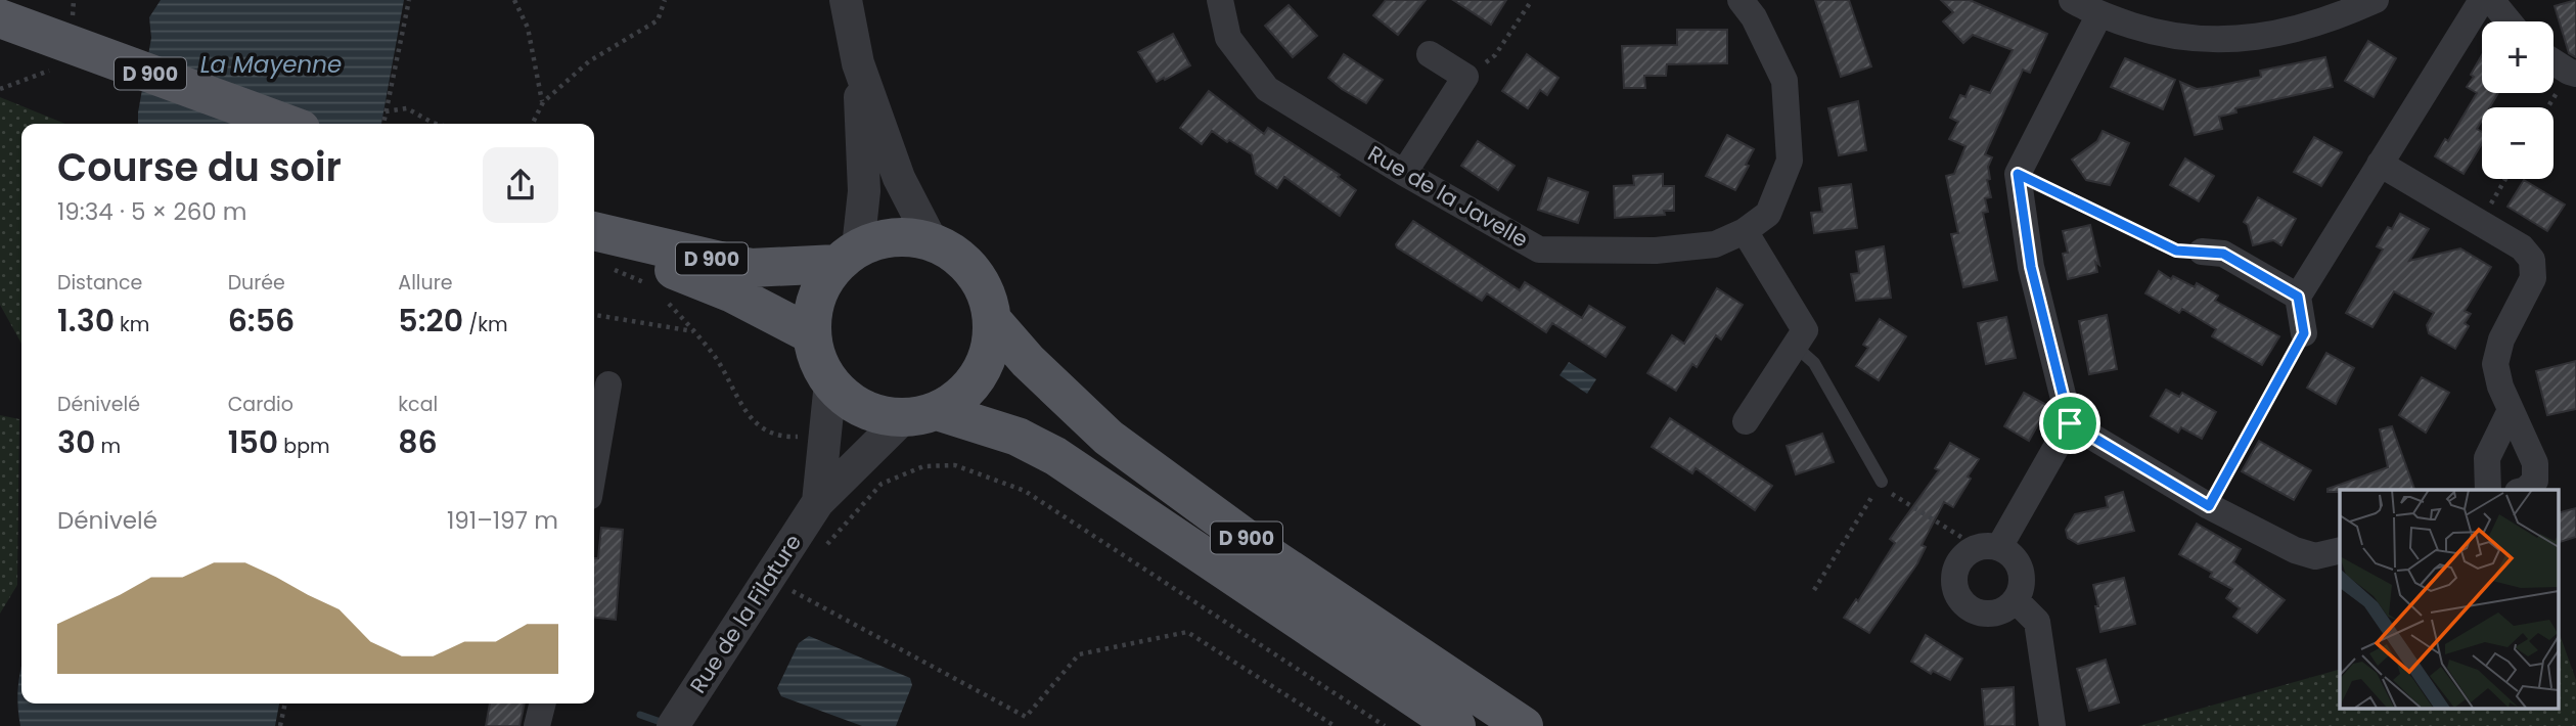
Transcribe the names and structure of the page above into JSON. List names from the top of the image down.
{
  "streets": {
    "main road": ["D 900"],
    "street": ["Rue de la Javelle", "Rue de la Filature"]
  },
  "crossings": [
    ["D 900", "Rue de la Filature"]
  ],
  "water": ["La Mayenne"],
  "page": {
    "map_buttons": ["+", "−"],
    "heading": ["Course du soir", "19:34 · 5 × 260 m"],
    "stats": [
      ["Distance", "1.30 km"],
      ["Durée", "6:56"],
      ["Allure", "5:20 /km"],
      ["Dénivelé", "30 m"],
      ["Cardio", "150 bpm"],
      ["kcal", "86"]
    ],
    "chart": ["Dénivelé", "191–197 m"]
  }
}
